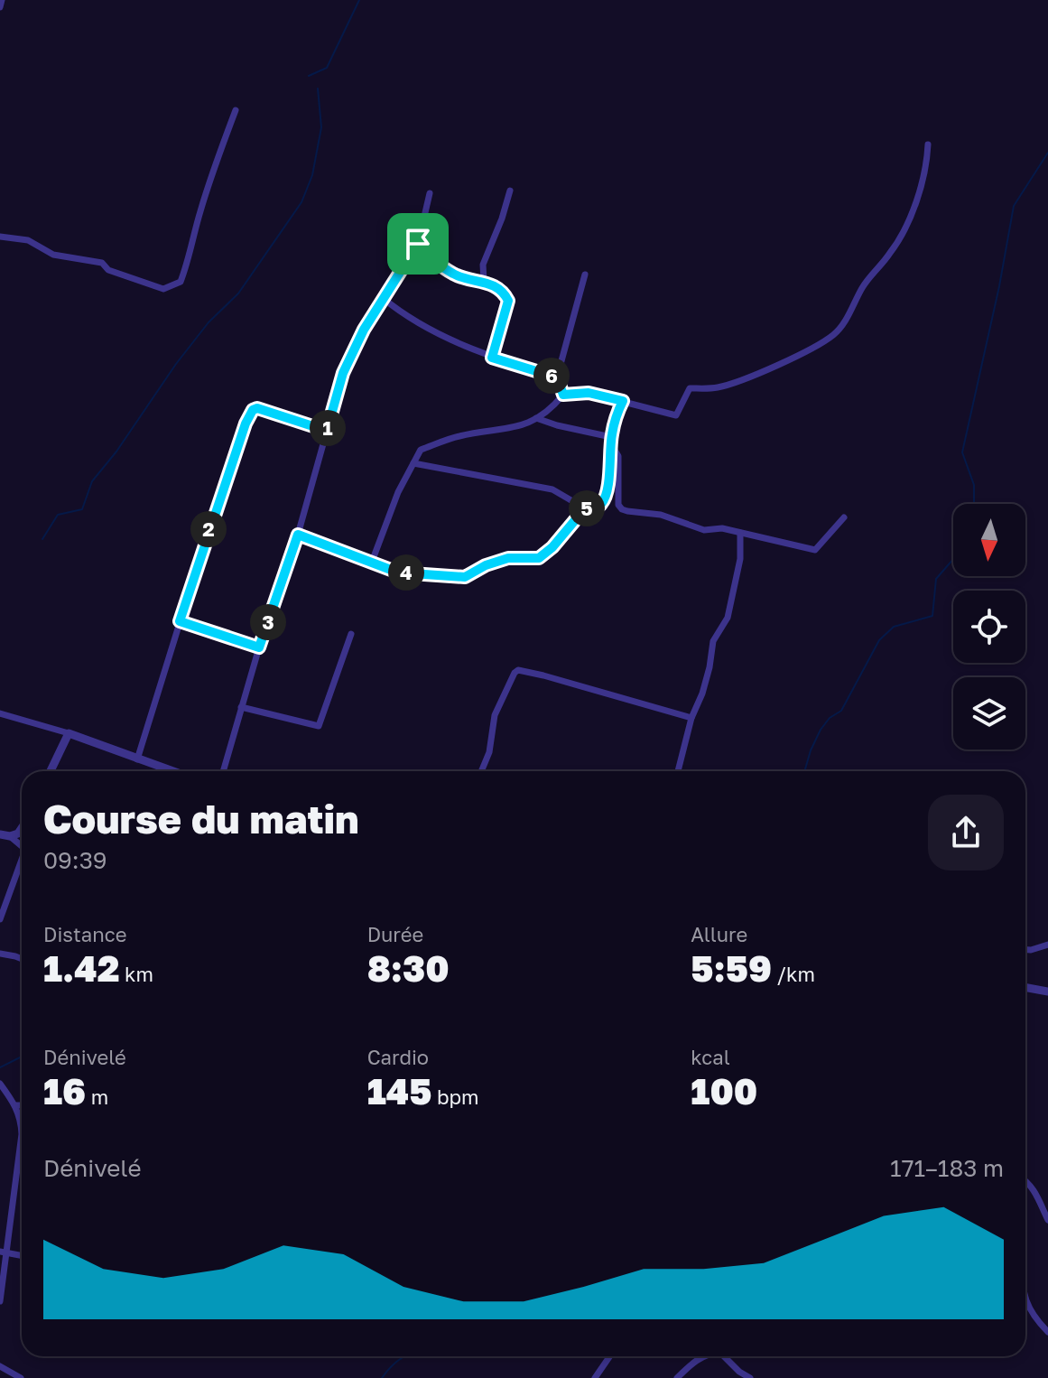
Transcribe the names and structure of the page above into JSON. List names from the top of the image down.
{
  "north": "bottom",
  "page": {
    "pins": [
      "6",
      "1",
      "5",
      "2",
      "4",
      "3"
    ],
    "heading": ["Course du matin", "09:39"],
    "stats": [
      ["Distance", "1.42 km"],
      ["Durée", "8:30"],
      ["Allure", "5:59 /km"],
      ["Dénivelé", "16 m"],
      ["Cardio", "145 bpm"],
      ["kcal", "100"]
    ],
    "chart": ["Dénivelé", "171–183 m"]
  }
}
